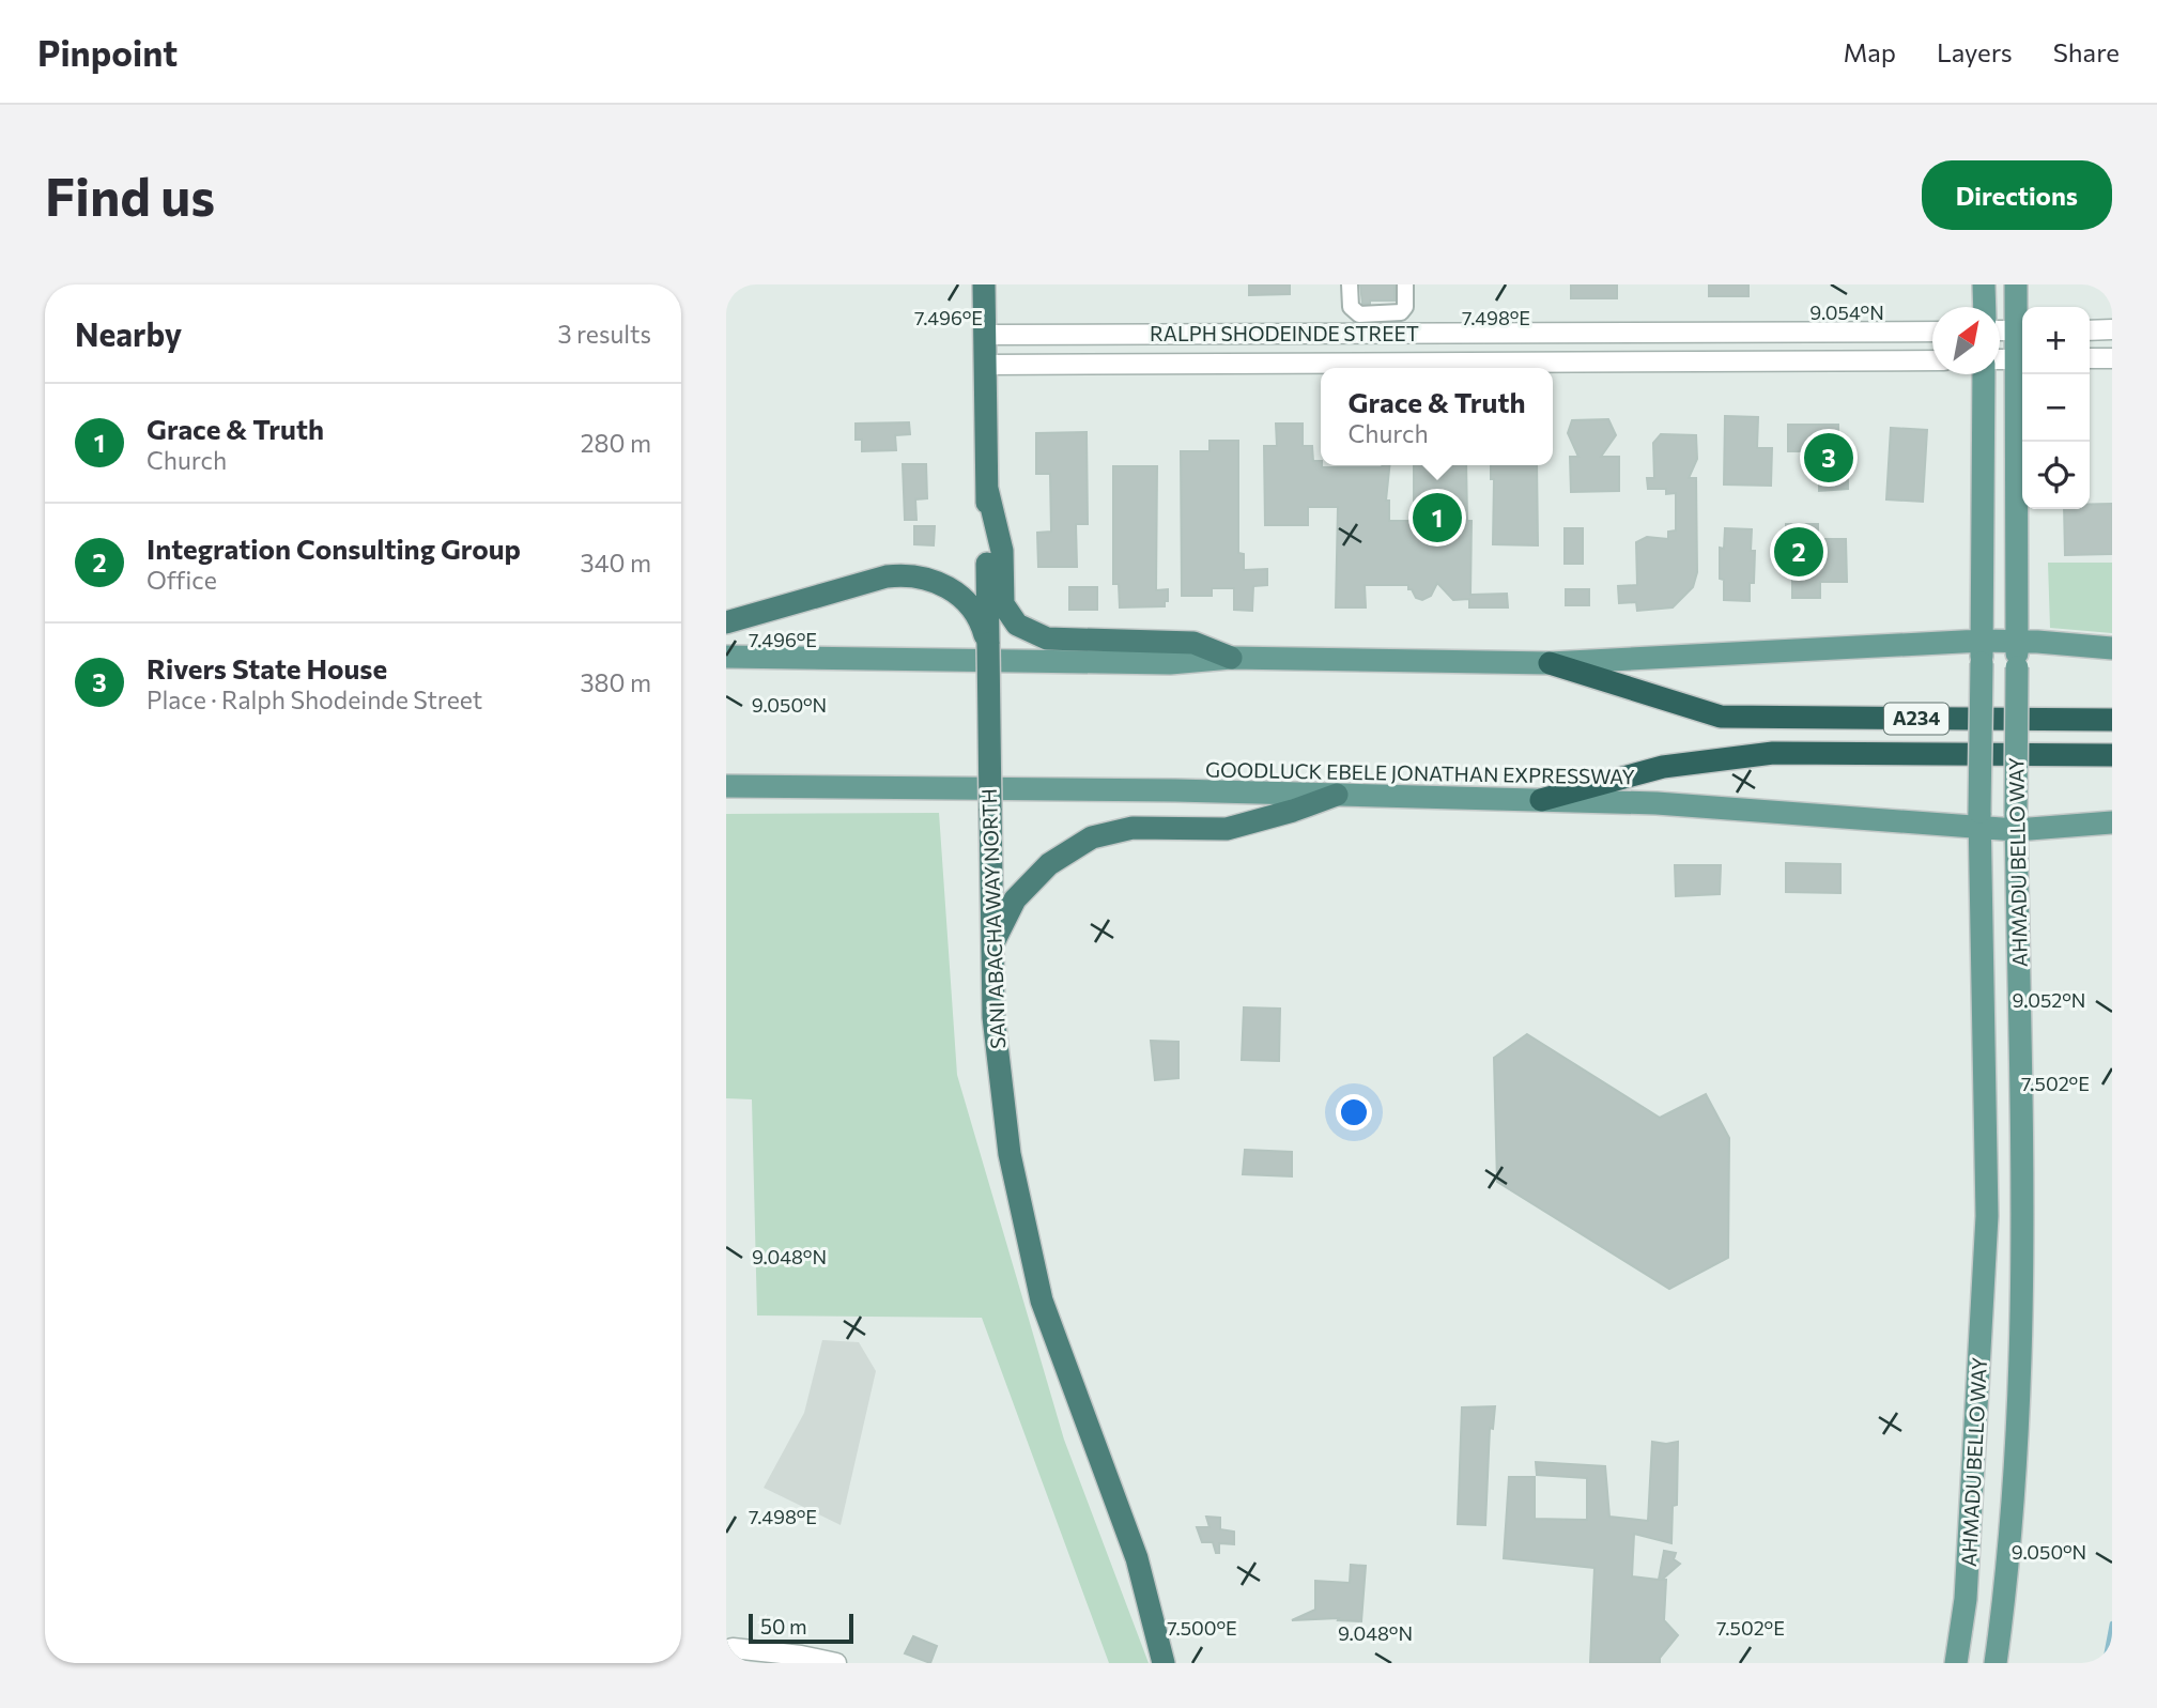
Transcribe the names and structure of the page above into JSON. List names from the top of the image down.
{
  "streets": {
    "highway": ["A234", "SANI ABACHA WAY NORTH"],
    "main road": ["GOODLUCK EBELE JONATHAN EXPRESSWAY", "AHMADU BELLO WAY"],
    "street": ["RALPH SHODEINDE STREET"]
  },
  "crossings": [
    ["RALPH SHODEINDE STREET", "SANI ABACHA WAY NORTH"],
    ["A234", "GOODLUCK EBELE JONATHAN EXPRESSWAY"],
    ["GOODLUCK EBELE JONATHAN EXPRESSWAY", "AHMADU BELLO WAY"]
  ],
  "scale_bar": "50 m",
  "north": "top right",
  "page": {
    "header": "Pinpoint",
    "nav": ["Map", "Layers", "Share"],
    "buttons": "Directions",
    "title": "Find us",
    "heading": ["Nearby", "3 results"],
    "map_buttons": ["+", "−"],
    "popup": ["Grace & Truth", "Church"],
    "list": [
      {
        "mark": "1",
        "name": "Grace & Truth",
        "note": "Church",
        "value": "280 m"
      },
      {
        "mark": "2",
        "name": "Integration Consulting Group",
        "note": "Office",
        "value": "340 m"
      },
      {
        "mark": "3",
        "name": "Rivers State House",
        "note": "Place · Ralph Shodeinde Street",
        "value": "380 m"
      }
    ],
    "pins": ["3", "1", "2"],
    "scale": "50 m"
  },
  "coordinates": [
    "9.054°N",
    "7.496°E",
    "7.498°E",
    "9.050°N",
    "9.052°N",
    "7.502°E",
    "9.048°N",
    "7.500°E"
  ]
}
